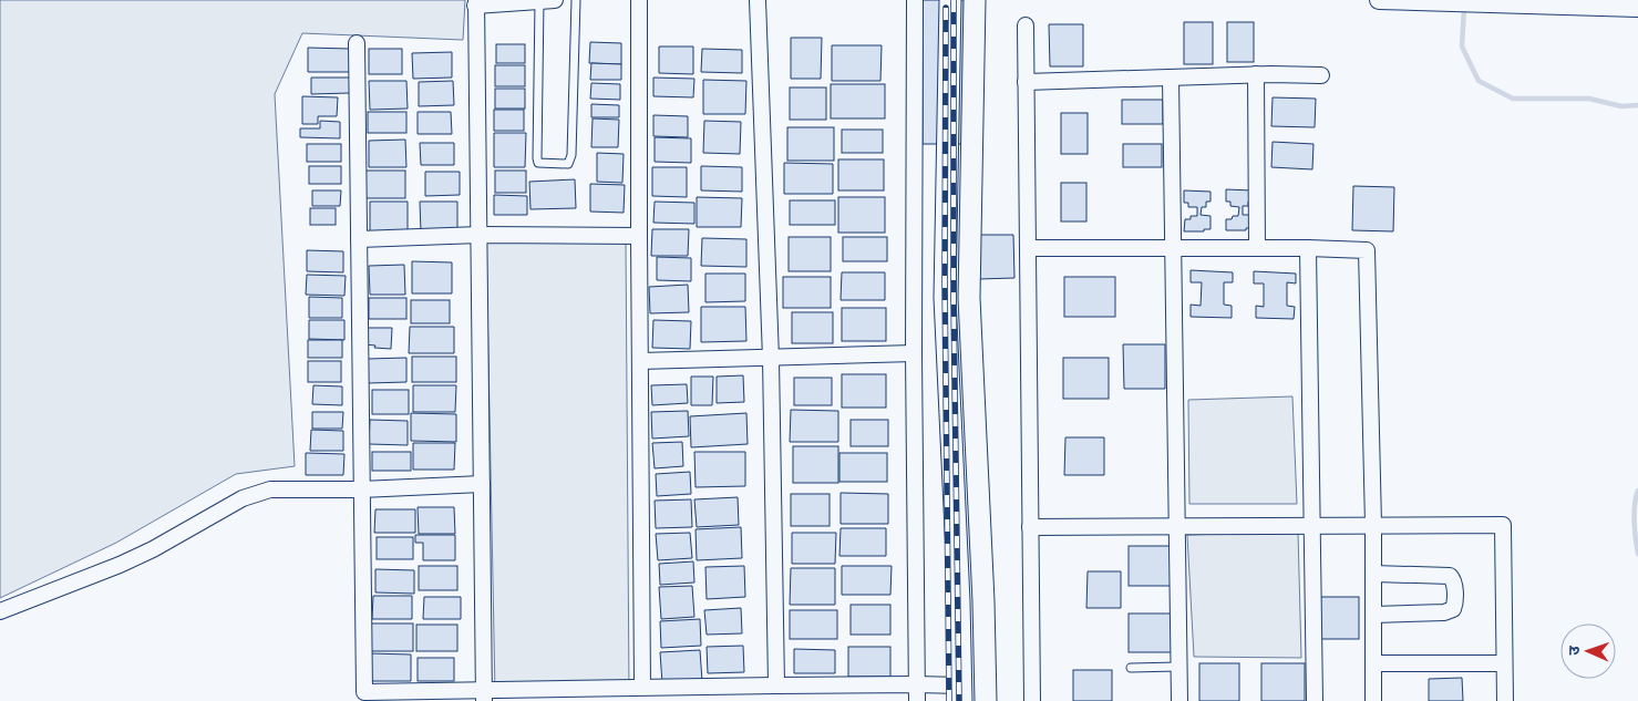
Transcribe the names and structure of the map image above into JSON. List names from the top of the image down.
{
  "north": "left"
}
